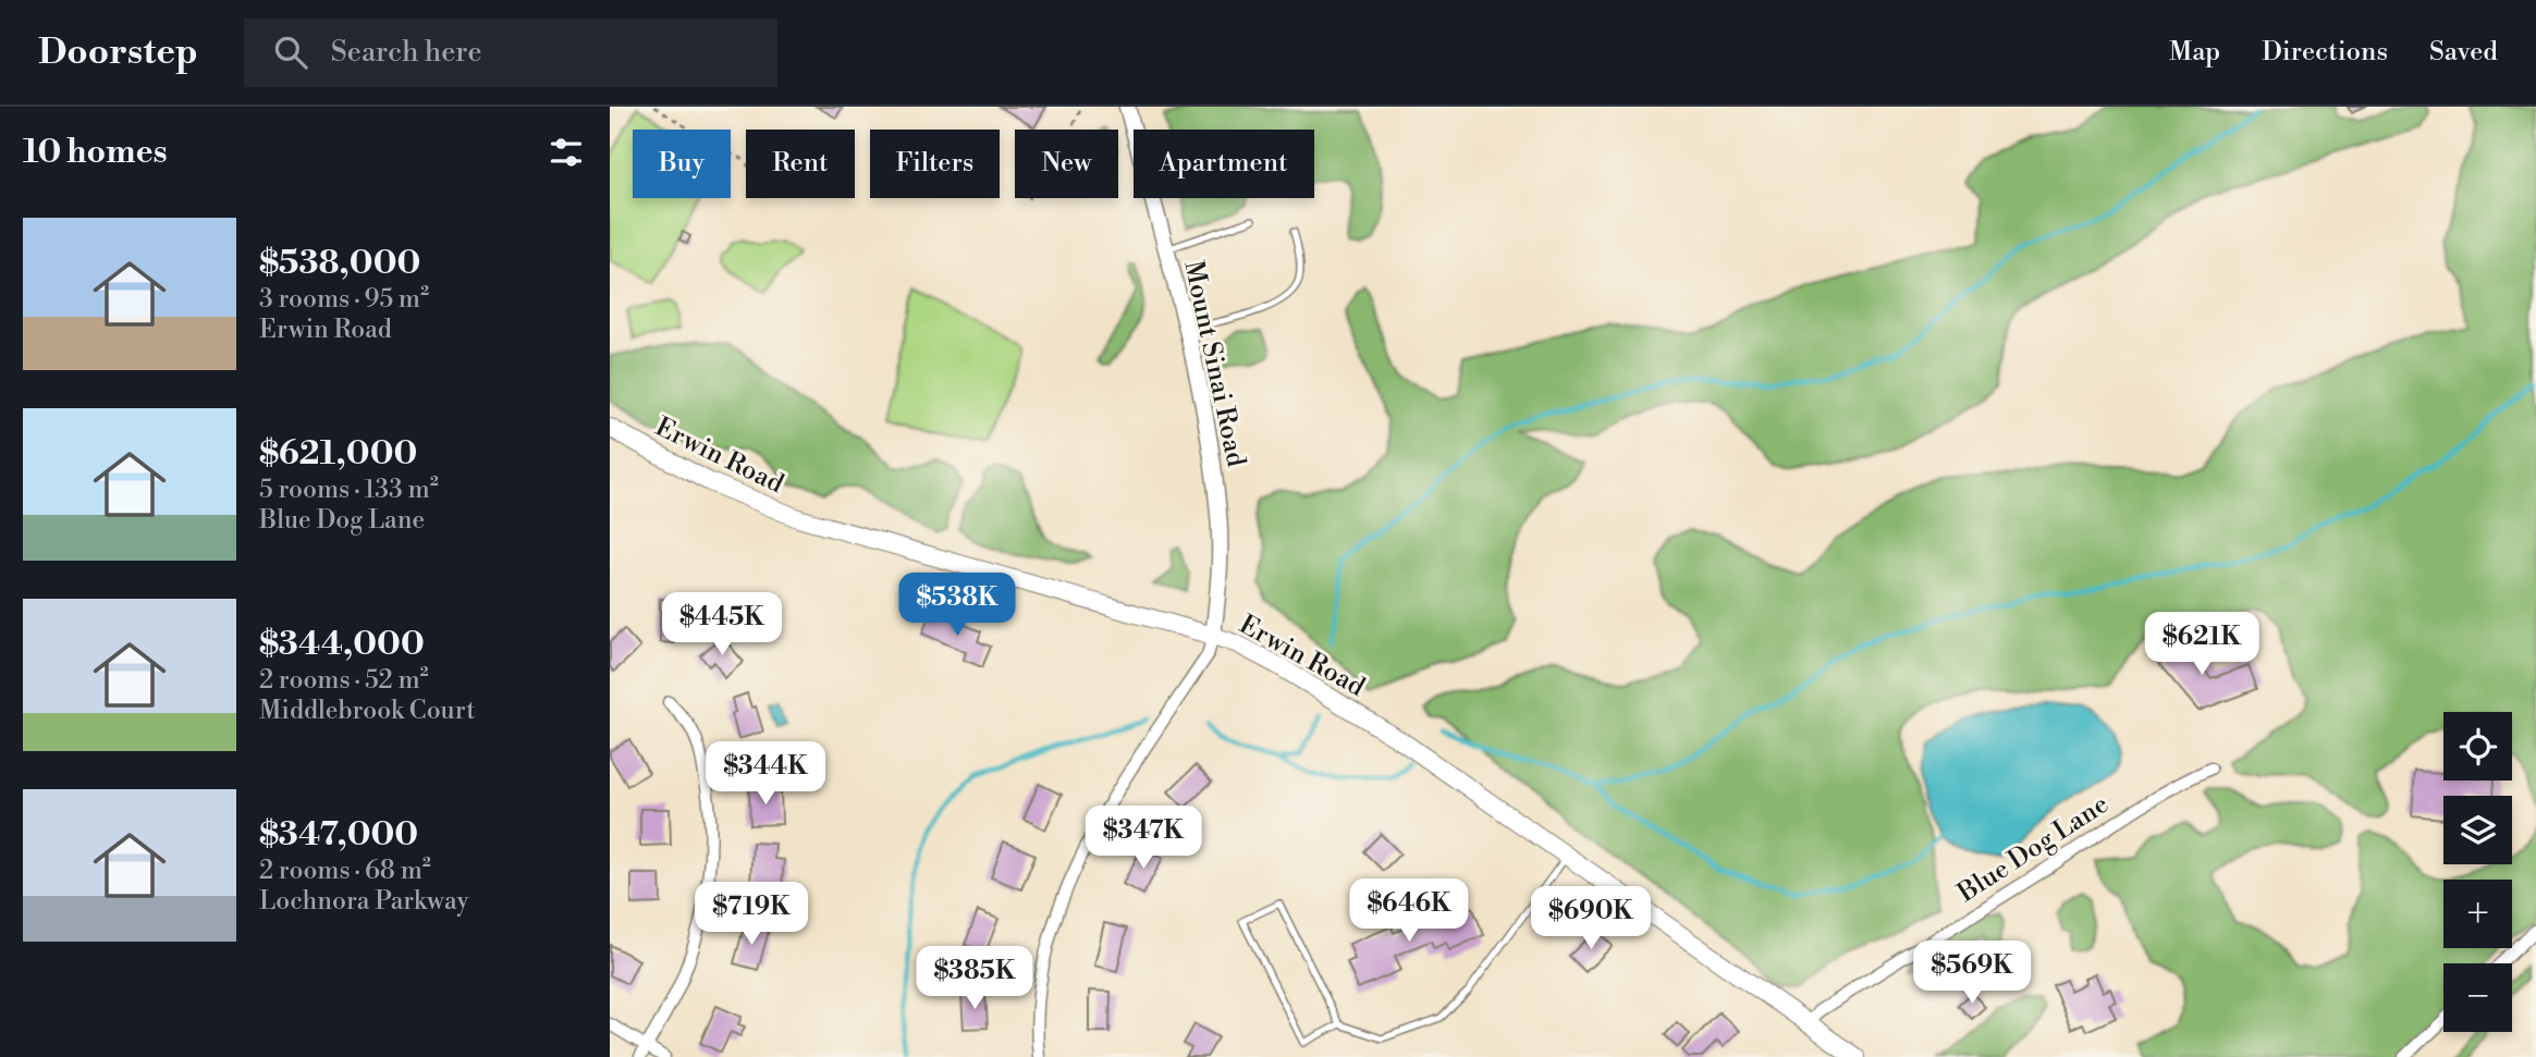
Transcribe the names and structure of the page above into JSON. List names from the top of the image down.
{
  "streets": {
    "main road": ["Erwin Road"],
    "street": ["Mount Sinai Road", "Blue Dog Lane"]
  },
  "crossings": [
    ["Mount Sinai Road", "Erwin Road"],
    ["Erwin Road", "Blue Dog Lane"]
  ],
  "page": {
    "header": "Doorstep",
    "search": "Search here",
    "nav": ["Map", "Directions", "Saved"],
    "heading": "10 homes",
    "chip": [
      "Buy",
      "Rent",
      "Filters",
      "New",
      "Apartment"
    ],
    "list": [
      {
        "name": "$538,000",
        "note": "3 rooms · 95 m² · Erwin Road"
      },
      {
        "name": "$621,000",
        "note": "5 rooms · 133 m² · Blue Dog Lane"
      },
      {
        "name": "$344,000",
        "note": "2 rooms · 52 m² · Middlebrook Court"
      },
      {
        "name": "$347,000",
        "note": "2 rooms · 68 m² · Lochnora Parkway"
      }
    ],
    "price": [
      "$538K",
      "$445K",
      "$621K",
      "$344K",
      "$347K",
      "$646K",
      "$719K",
      "$690K",
      "$569K",
      "$385K"
    ],
    "map_buttons": ["+", "−"]
  }
}
